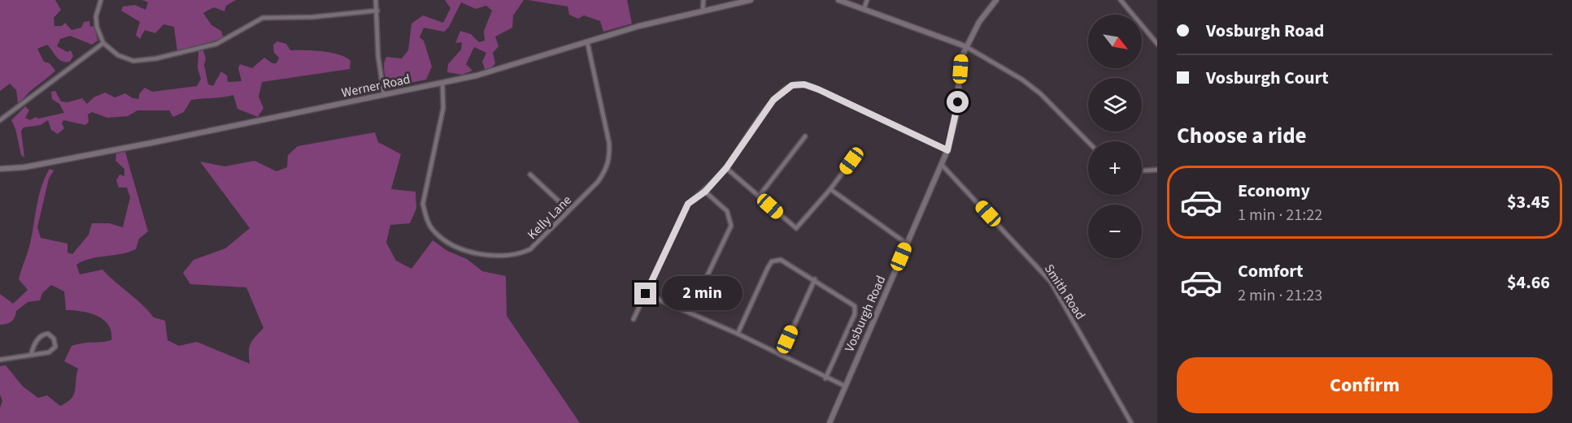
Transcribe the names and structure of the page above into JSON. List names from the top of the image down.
{
  "streets": {
    "street": [
      "Werner Road",
      "Kelly Lane",
      "Smith Road",
      "Vosburgh Road"
    ]
  },
  "crossings": [
    ["Werner Road", "Kelly Lane"],
    ["Smith Road", "Vosburgh Road"]
  ],
  "north": "bottom right",
  "page": {
    "banner": ["Vosburgh Road", "Vosburgh Court"],
    "map_buttons": ["+", "−"],
    "heading": "Choose a ride",
    "list": [
      {
        "name": "Economy",
        "note": "1 min · 21:22",
        "value": "$3.45"
      },
      {
        "name": "Comfort",
        "note": "2 min · 21:23",
        "value": "$4.66"
      }
    ],
    "bubble": "2 min",
    "buttons": "Confirm"
  }
}
